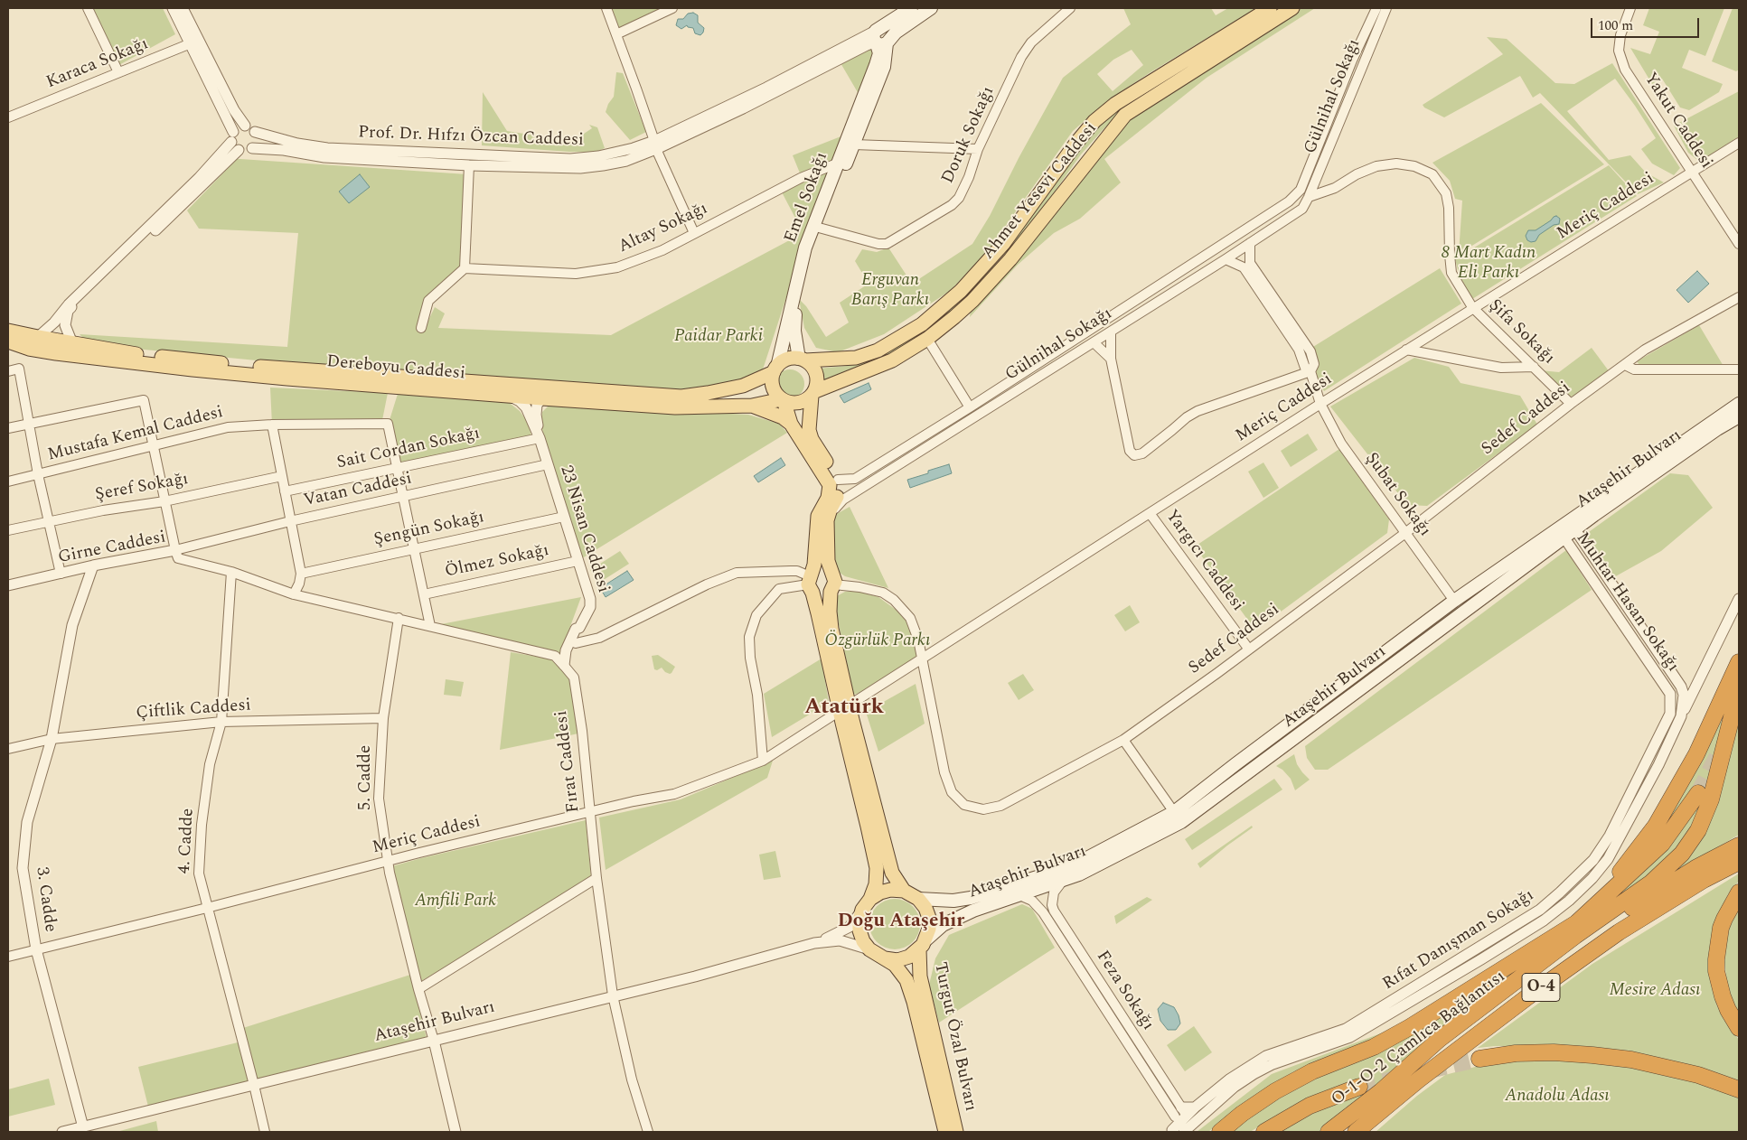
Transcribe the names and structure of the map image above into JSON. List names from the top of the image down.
{
  "streets": {
    "highway": ["O-4", "O-1-O-2 Çamlıca Bağlantısı"],
    "main road": [
      "Ahmet Yesevi Caddesi",
      "Emel Sokağı",
      "Dereboyu Caddesi",
      "Ataşehir Bulvarı",
      "Turgut Özal Bulvarı"
    ],
    "street": [
      "Karaca Sokağı",
      "Gülnihal Sokağı",
      "Yakut Caddesi",
      "Doruk Sokağı",
      "Prof. Dr. Hıfzı Özcan Caddesi",
      "Meriç Caddesi",
      "Altay Sokağı",
      "Şifa Sokağı",
      "Sedef Caddesi",
      "Mustafa Kemal Caddesi",
      "Sait Cordan Sokağı",
      "Şeref Sokağı",
      "Vatan Caddesi",
      "Şubat Sokağı",
      "Şengün Sokağı",
      "23 Nisan Caddesi",
      "Girne Caddesi",
      "Yargıcı Caddesi",
      "Ölmez Sokağı",
      "Muhtar Hasan Sokağı",
      "Çiftlik Caddesi",
      "Fırat Caddesi",
      "5. Cadde",
      "4. Cadde",
      "3. Cadde",
      "Rıfat Danışman Sokağı",
      "Feza Sokağı"
    ]
  },
  "crossings": [
    ["Gülnihal Sokağı", "Şifa Sokağı"],
    ["Yakut Caddesi", "Meriç Caddesi"],
    ["Doruk Sokağı", "Emel Sokağı"],
    ["Prof. Dr. Hıfzı Özcan Caddesi", "Emel Sokağı"],
    ["Ahmet Yesevi Caddesi", "Emel Sokağı"],
    ["Ahmet Yesevi Caddesi", "Dereboyu Caddesi"],
    ["Emel Sokağı", "Altay Sokağı"],
    ["Emel Sokağı", "Dereboyu Caddesi"],
    ["Meriç Caddesi", "Şifa Sokağı"],
    ["Meriç Caddesi", "Sedef Caddesi"],
    ["Meriç Caddesi", "Şubat Sokağı"],
    ["Meriç Caddesi", "Yargıcı Caddesi"],
    ["Meriç Caddesi", "Fırat Caddesi"],
    ["Meriç Caddesi", "5. Cadde"],
    ["Meriç Caddesi", "4. Cadde"],
    ["Meriç Caddesi", "3. Cadde"],
    ["Şifa Sokağı", "Sedef Caddesi"],
    ["Sedef Caddesi", "Şubat Sokağı"],
    ["Sedef Caddesi", "Yargıcı Caddesi"],
    ["Mustafa Kemal Caddesi", "Sait Cordan Sokağı"],
    ["Sait Cordan Sokağı", "23 Nisan Caddesi"],
    ["Ataşehir Bulvarı", "Şubat Sokağı"],
    ["Ataşehir Bulvarı", "Muhtar Hasan Sokağı"],
    ["Ataşehir Bulvarı", "Fırat Caddesi"],
    ["Ataşehir Bulvarı", "5. Cadde"],
    ["Ataşehir Bulvarı", "4. Cadde"],
    ["Ataşehir Bulvarı", "3. Cadde"],
    ["Ataşehir Bulvarı", "Feza Sokağı"],
    ["Ataşehir Bulvarı", "Turgut Özal Bulvarı"],
    ["Vatan Caddesi", "23 Nisan Caddesi"],
    ["Vatan Caddesi", "Girne Caddesi"],
    ["Şengün Sokağı", "23 Nisan Caddesi"],
    ["23 Nisan Caddesi", "Ölmez Sokağı"],
    ["Girne Caddesi", "Fırat Caddesi"],
    ["Girne Caddesi", "4. Cadde"],
    ["Girne Caddesi", "3. Cadde"],
    ["Muhtar Hasan Sokağı", "Rıfat Danışman Sokağı"],
    ["Çiftlik Caddesi", "5. Cadde"],
    ["Çiftlik Caddesi", "4. Cadde"],
    ["Çiftlik Caddesi", "3. Cadde"],
    ["Fırat Caddesi", "5. Cadde"],
    ["Rıfat Danışman Sokağı", "Feza Sokağı"]
  ],
  "districts": ["Atatürk", "Doğu Ataşehir"],
  "parks": [
    "8 Mart Kadın Eli Parkı",
    "Erguvan Barış Parkı",
    "Paidar Parki",
    "Özgürlük Parkı",
    "Amfili Park",
    "Mesire Adası",
    "Anadolu Adası"
  ],
  "scale_bar": "100 m"
}
